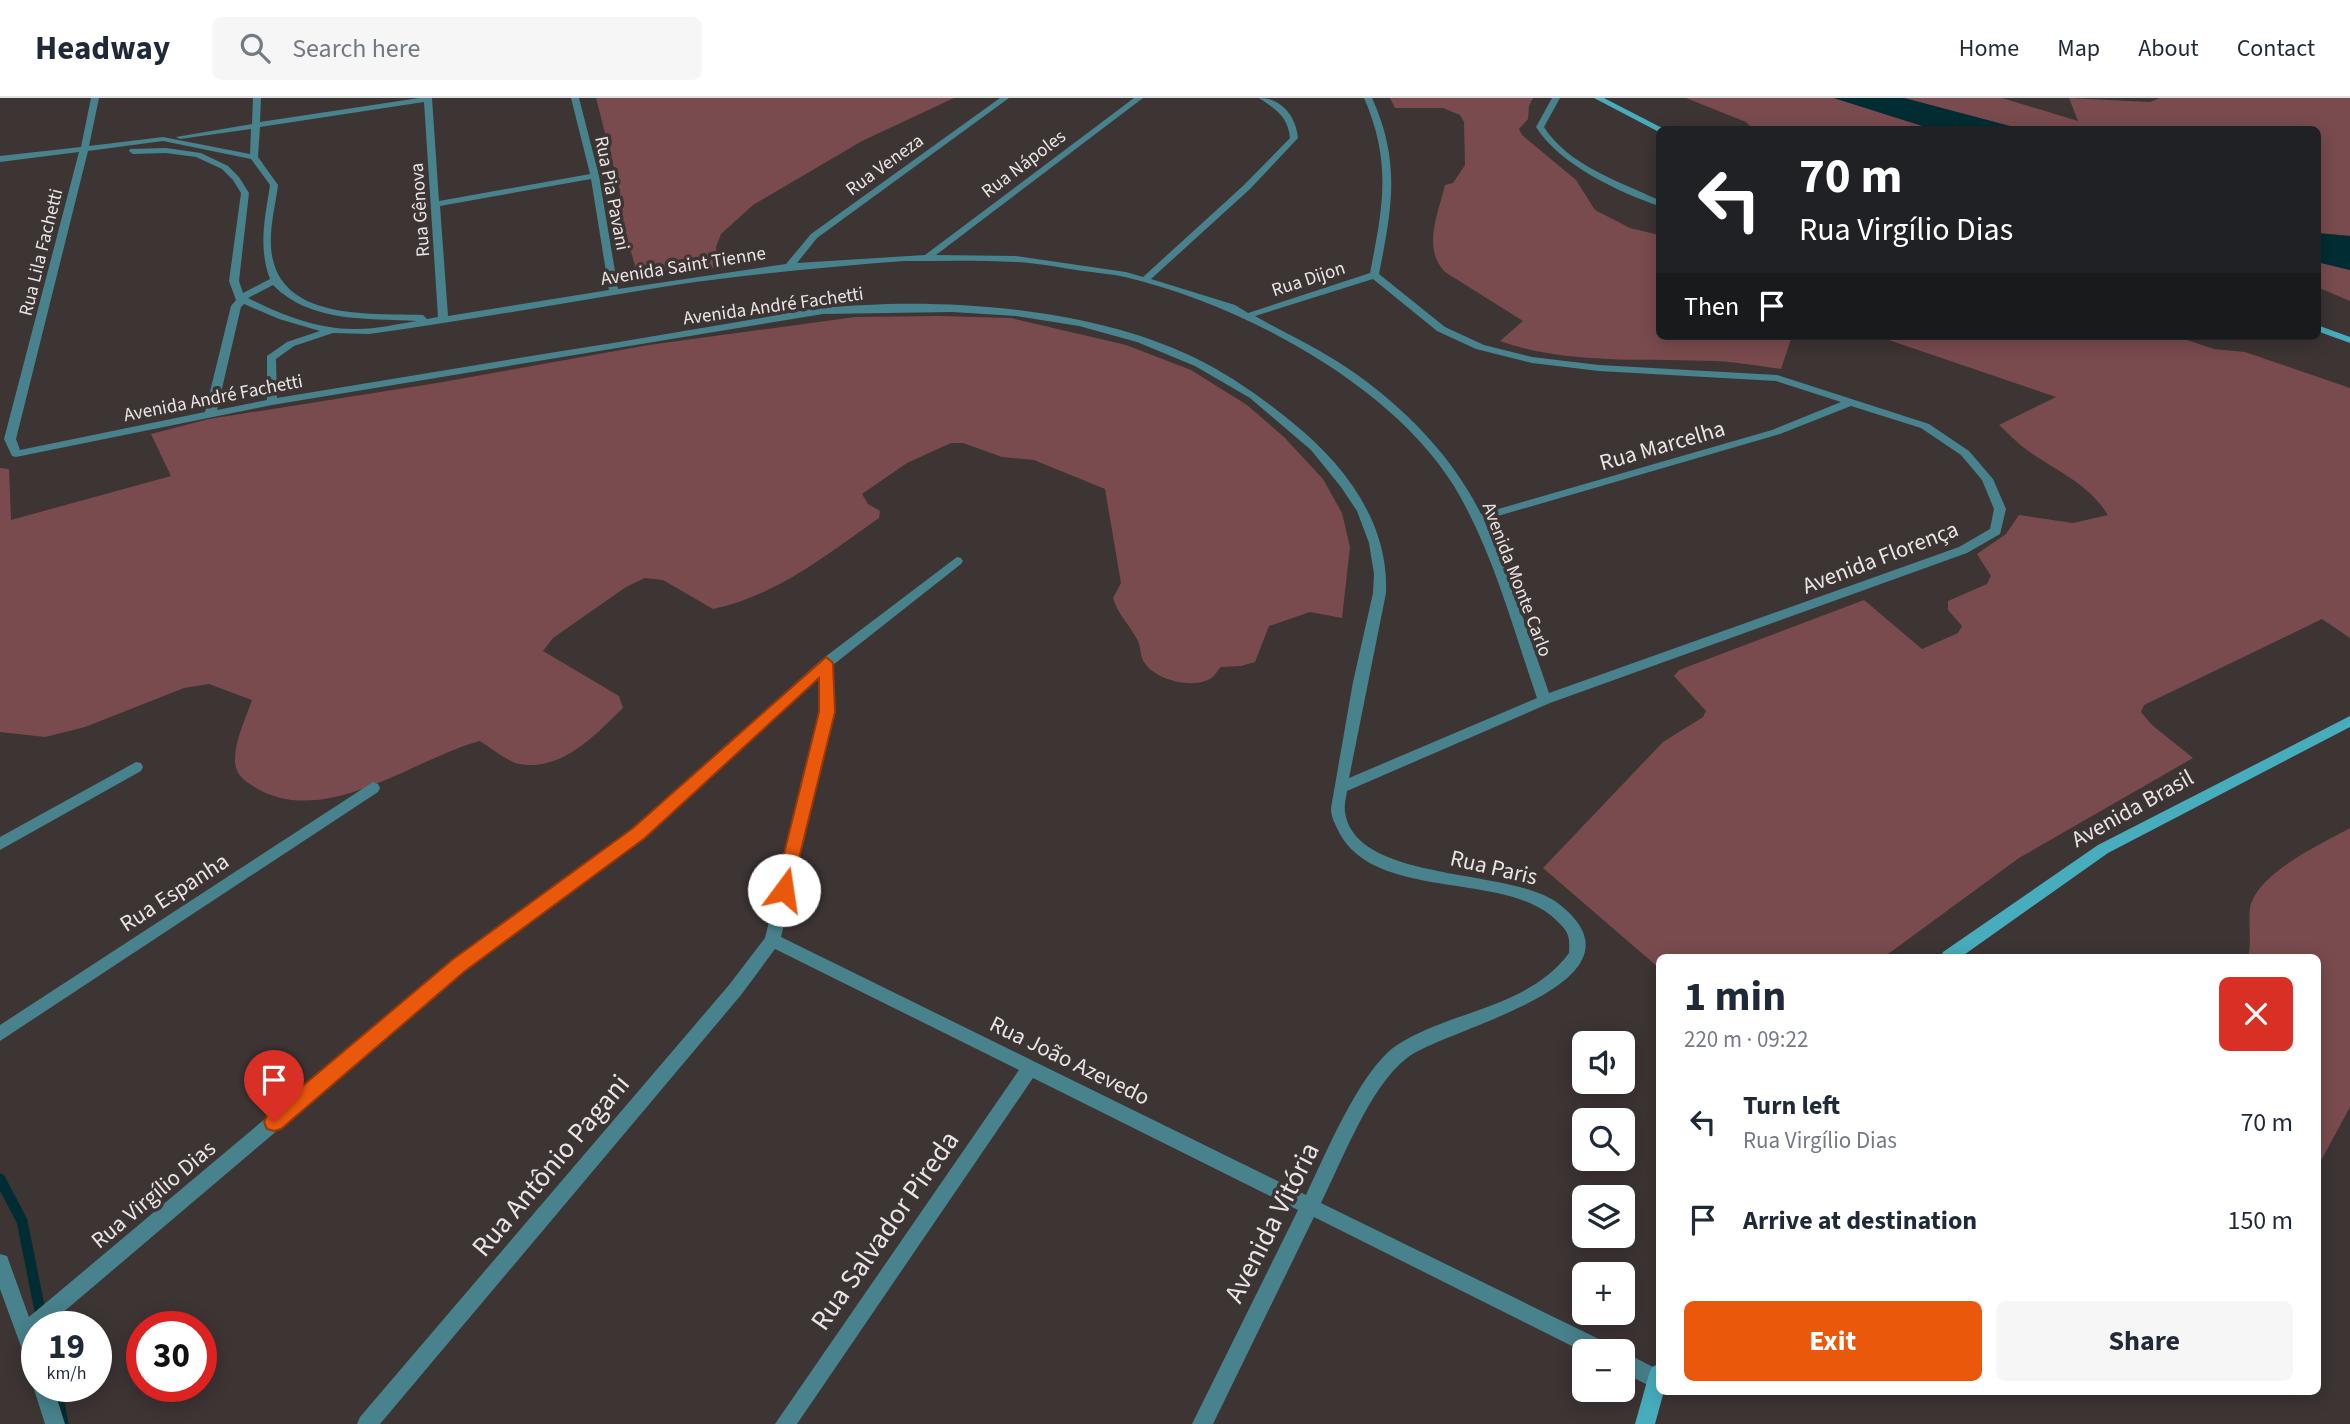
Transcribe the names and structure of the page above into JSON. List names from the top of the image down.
{
  "streets": {
    "main road": ["Avenida Brasil"],
    "street": [
      "Rua Nápoles",
      "Rua Veneza",
      "Rua Pia Pavani",
      "Rua Gênova",
      "Rua Lila Fachetti",
      "Avenida Saint Tienne",
      "Rua Dijon",
      "Avenida André Fachetti",
      "Rua Marcelha",
      "Avenida Florença",
      "Avenida Monte Carlo",
      "Rua Paris",
      "Rua Espanha",
      "Rua João Azevedo",
      "Rua Antônio Pagani",
      "Rua Virgílio Dias",
      "Avenida Vitória",
      "Rua Salvador Pireda"
    ]
  },
  "crossings": [
    ["Rua Nápoles", "Avenida Saint Tienne"],
    ["Rua Nápoles", "Avenida Monte Carlo"],
    ["Rua Veneza", "Avenida Saint Tienne"],
    ["Rua Pia Pavani", "Avenida Saint Tienne"],
    ["Rua Gênova", "Avenida Saint Tienne"],
    ["Rua Lila Fachetti", "Avenida André Fachetti"],
    ["Avenida Saint Tienne", "Avenida Monte Carlo"],
    ["Rua Dijon", "Avenida Florença"],
    ["Rua Dijon", "Avenida Monte Carlo"],
    ["Avenida André Fachetti", "Avenida Florença"],
    ["Avenida André Fachetti", "Rua Paris"],
    ["Rua Marcelha", "Avenida Florença"],
    ["Rua Marcelha", "Avenida Monte Carlo"],
    ["Avenida Florença", "Avenida Monte Carlo"],
    ["Avenida Florença", "Rua Paris"],
    ["Rua Paris", "Avenida Vitória"],
    ["Rua João Azevedo", "Rua Antônio Pagani"],
    ["Rua João Azevedo", "Avenida Vitória"],
    ["Rua João Azevedo", "Rua Salvador Pireda"]
  ],
  "page": {
    "header": "Headway",
    "search": "Search here",
    "nav": [
      "Home",
      "Map",
      "About",
      "Contact"
    ],
    "turn": ["70 m", "Rua Virgílio Dias"],
    "then": "Then",
    "heading": ["1 min", "220 m · 09:22"],
    "map_buttons": ["+", "−"],
    "list": [
      {
        "name": "Turn left",
        "note": "Rua Virgílio Dias",
        "value": "70 m"
      },
      {
        "name": "Arrive at destination",
        "value": "150 m"
      }
    ],
    "buttons": ["Exit", "Share"],
    "speed": "19 km/h",
    "limit": "30"
  }
}
